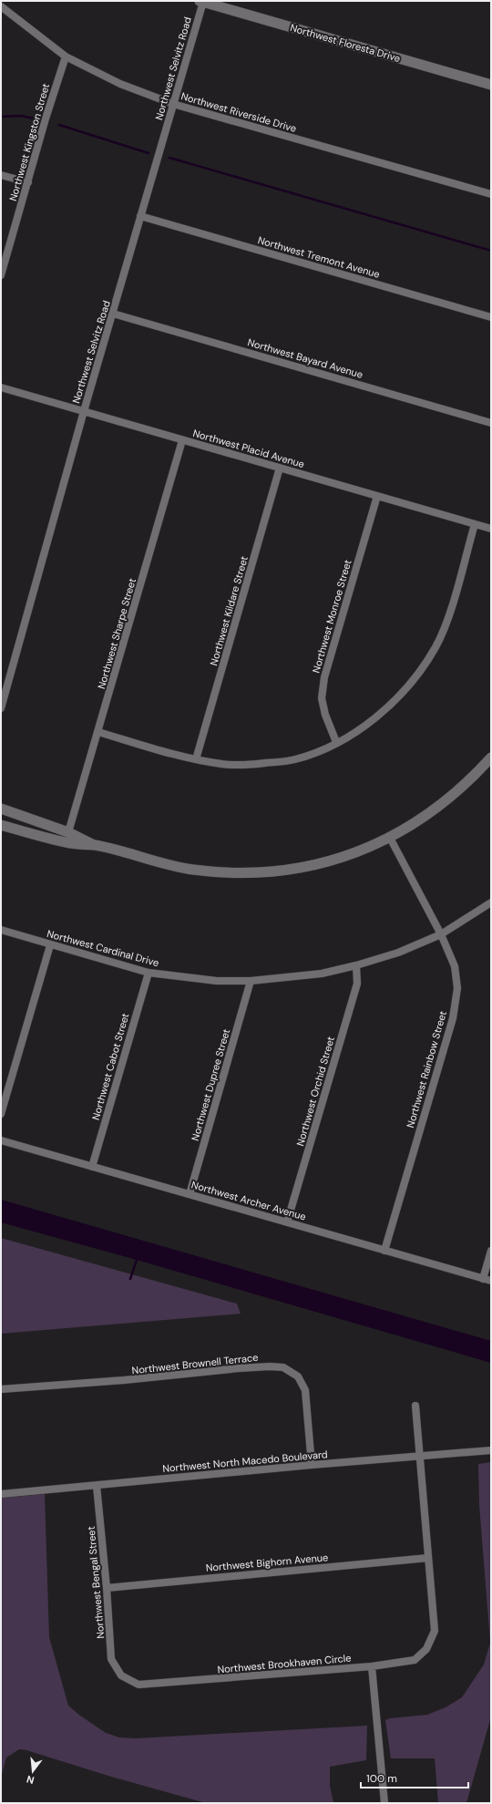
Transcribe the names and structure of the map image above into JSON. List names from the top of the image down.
{
  "streets": {
    "main road": ["Northwest Floresta Drive"],
    "street": [
      "Northwest Selvitz Road",
      "Northwest Riverside Drive",
      "Northwest Kingston Street",
      "Northwest Tremont Avenue",
      "Northwest Bayard Avenue",
      "Northwest Placid Avenue",
      "Northwest Kildare Street",
      "Northwest Monroe Street",
      "Northwest Sharpe Street",
      "Northwest Cardinal Drive",
      "Northwest Cabot Street",
      "Northwest Rainbow Street",
      "Northwest Dupree Street",
      "Northwest Orchid Street",
      "Northwest Archer Avenue",
      "Northwest Brownell Terrace",
      "Northwest North Macedo Boulevard",
      "Northwest Bighorn Avenue",
      "Northwest Bengal Street",
      "Northwest Brookhaven Circle"
    ]
  },
  "crossings": [
    ["Northwest Floresta Drive", "Northwest Selvitz Road"],
    ["Northwest Selvitz Road", "Northwest Riverside Drive"],
    ["Northwest Selvitz Road", "Northwest Tremont Avenue"],
    ["Northwest Selvitz Road", "Northwest Bayard Avenue"],
    ["Northwest Selvitz Road", "Northwest Placid Avenue"],
    ["Northwest Riverside Drive", "Northwest Kingston Street"],
    ["Northwest Placid Avenue", "Northwest Kildare Street"],
    ["Northwest Placid Avenue", "Northwest Monroe Street"],
    ["Northwest Placid Avenue", "Northwest Sharpe Street"],
    ["Northwest Cardinal Drive", "Northwest Cabot Street"],
    ["Northwest Cardinal Drive", "Northwest Rainbow Street"],
    ["Northwest Cardinal Drive", "Northwest Dupree Street"],
    ["Northwest Cardinal Drive", "Northwest Orchid Street"],
    ["Northwest Cabot Street", "Northwest Archer Avenue"],
    ["Northwest Rainbow Street", "Northwest Archer Avenue"],
    ["Northwest Dupree Street", "Northwest Archer Avenue"],
    ["Northwest Orchid Street", "Northwest Archer Avenue"],
    ["Northwest Brownell Terrace", "Northwest North Macedo Boulevard"],
    ["Northwest North Macedo Boulevard", "Northwest Bengal Street"],
    ["Northwest Bighorn Avenue", "Northwest Bengal Street"],
    ["Northwest Bighorn Avenue", "Northwest Brookhaven Circle"],
    ["Northwest Bengal Street", "Northwest Brookhaven Circle"]
  ],
  "scale_bar": "100 m",
  "north": "bottom"
}
